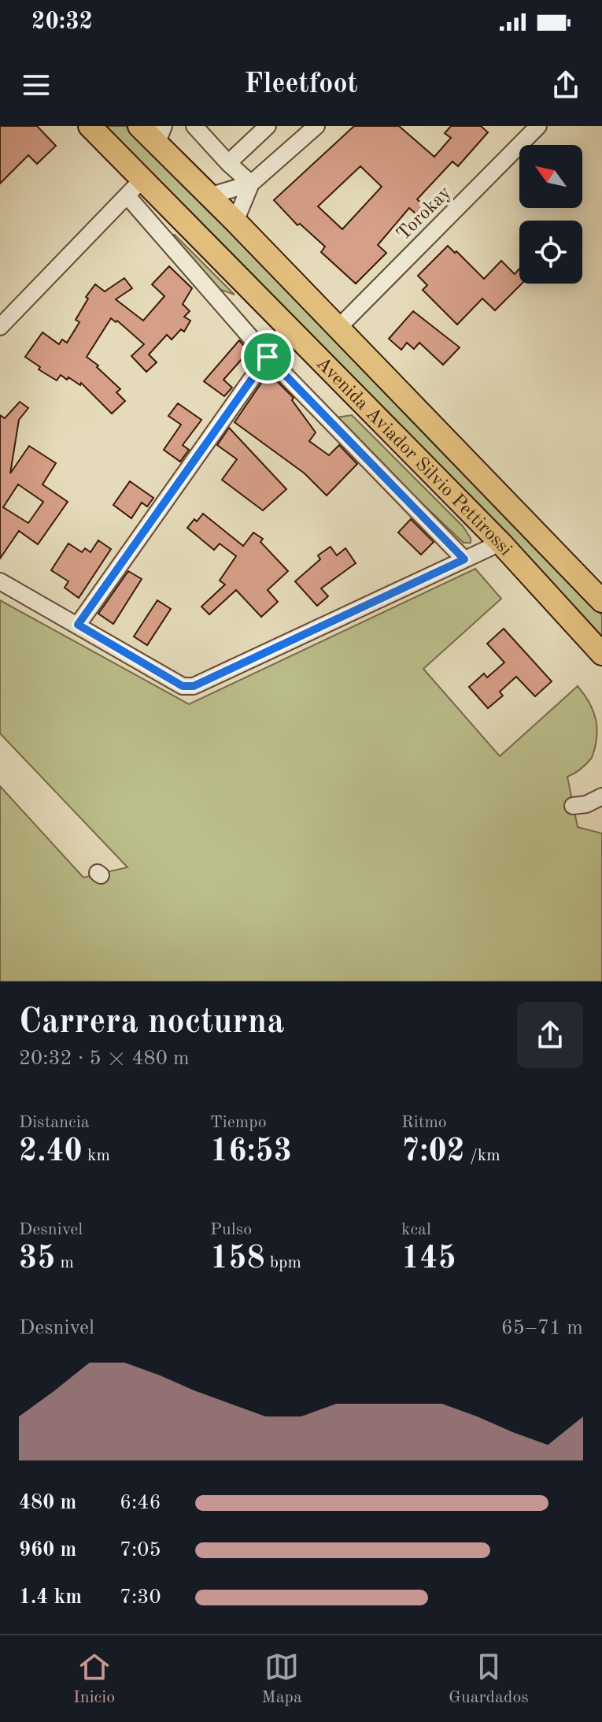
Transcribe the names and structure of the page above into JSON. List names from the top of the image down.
{
  "streets": {
    "highway": ["Avenida Aviador Silvio Pettirossi"],
    "street": ["Torokay"]
  },
  "crossings": [
    ["Torokay", "Avenida Aviador Silvio Pettirossi"]
  ],
  "north": "top left",
  "page": {
    "status": "20:32",
    "header": "Fleetfoot",
    "heading": ["Carrera nocturna", "20:32 · 5 × 480 m"],
    "stats": [
      ["Distancia", "2.40 km"],
      ["Tiempo", "16:53"],
      ["Ritmo", "7:02 /km"],
      ["Desnivel", "35 m"],
      ["Pulso", "158 bpm"],
      ["kcal", "145"]
    ],
    "chart": ["Desnivel", "65–71 m"],
    "list": [
      {
        "name": "480 m",
        "note": "6:46"
      },
      {
        "name": "960 m",
        "note": "7:05"
      },
      {
        "name": "1.4 km",
        "note": "7:30"
      }
    ],
    "tabs": ["Inicio", "Mapa", "Guardados"]
  }
}
